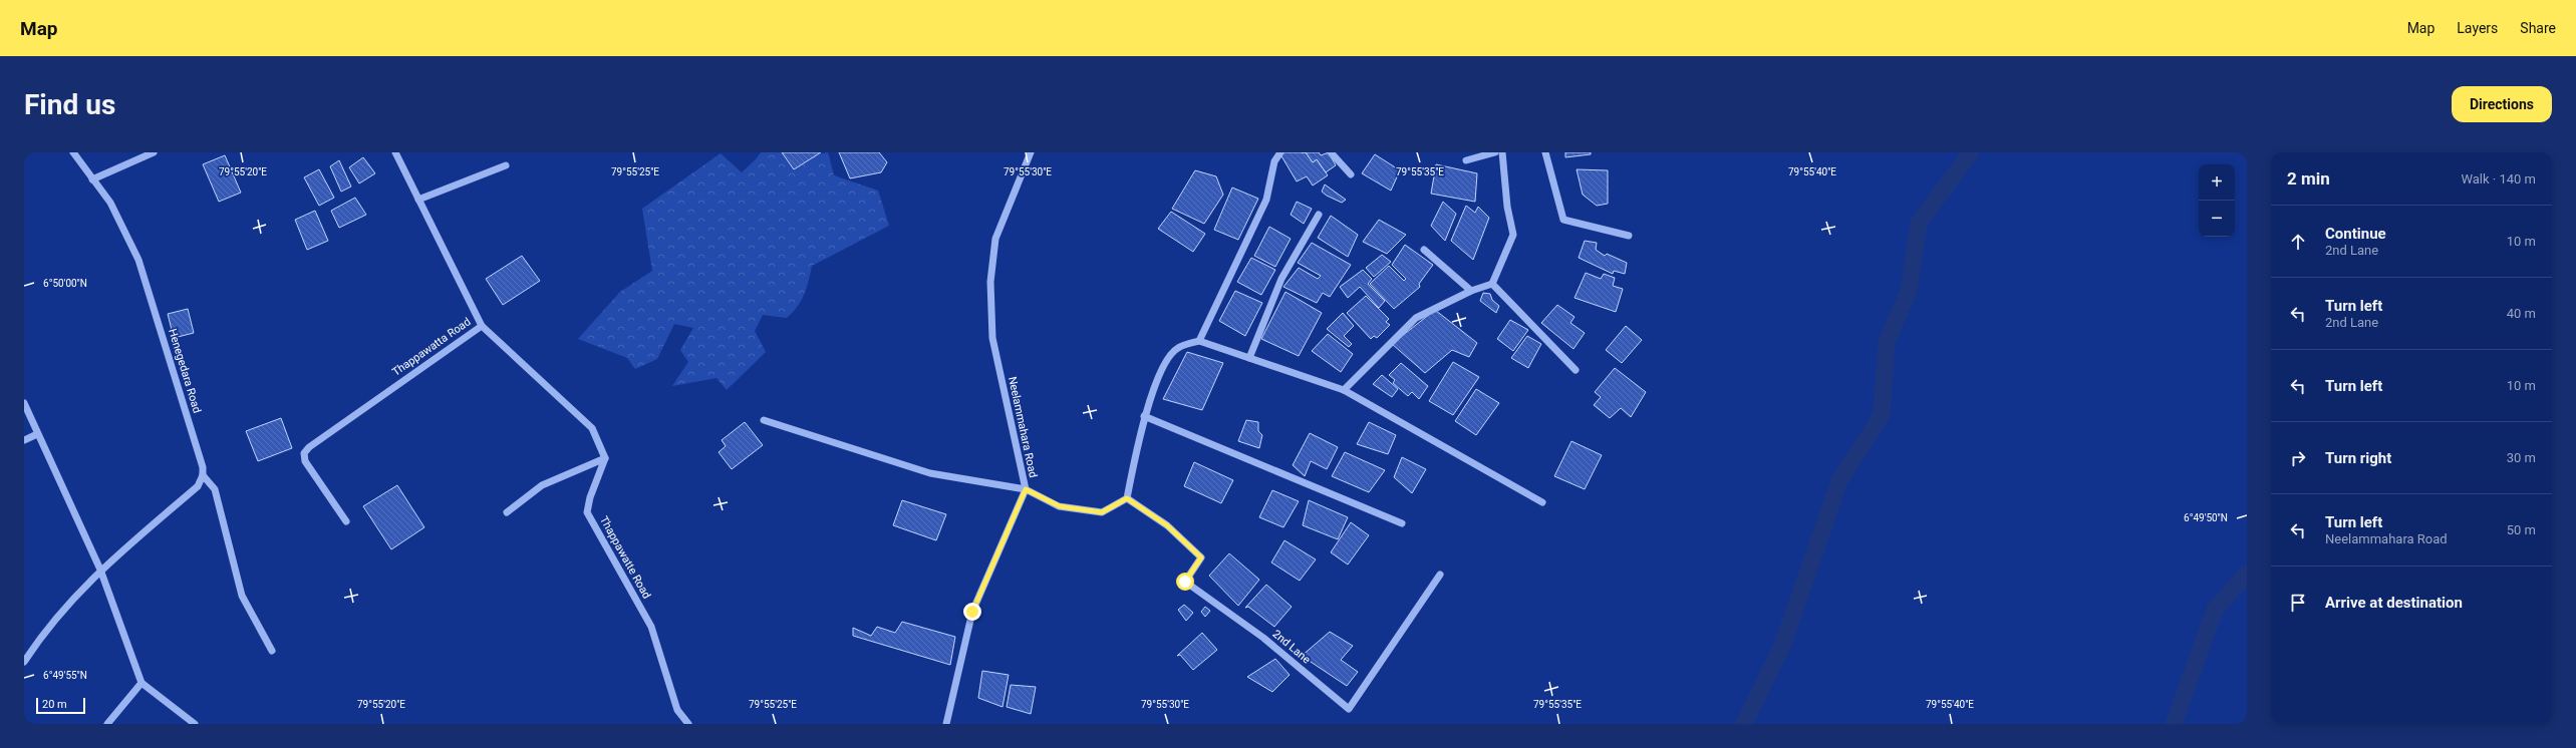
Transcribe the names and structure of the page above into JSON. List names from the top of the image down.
{
  "streets": {
    "street": [
      "Thappawatta Road",
      "Henegedara Road",
      "Neelammahara Road",
      "Thappawatte Road",
      "2nd Lane"
    ]
  },
  "scale_bar": "20 m",
  "page": {
    "header": "Map",
    "nav": ["Map", "Layers", "Share"],
    "buttons": "Directions",
    "title": "Find us",
    "heading": ["2 min", "Walk · 140 m"],
    "map_buttons": ["+", "−"],
    "list": [
      ["Continue", "2nd Lane", "10 m"],
      ["Turn left", "2nd Lane", "40 m"],
      ["Turn left", "10 m"],
      ["Turn right", "30 m"],
      ["Turn left", "Neelammahara Road", "50 m"],
      "Arrive at destination"
    ],
    "scale": "20 m"
  },
  "coordinates": [
    "79°55'25\"E",
    "79°55'35\"E",
    "79°55'40\"E",
    "79°55'20\"E",
    "79°55'30\"E",
    "6°50'00\"N",
    "6°49'50\"N",
    "6°49'55\"N"
  ]
}
